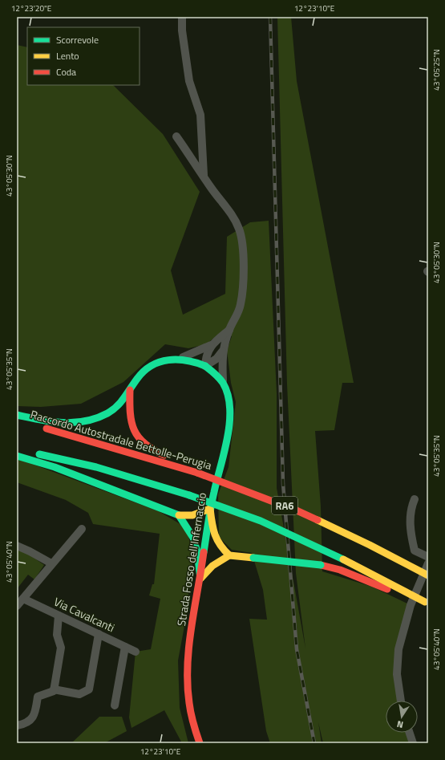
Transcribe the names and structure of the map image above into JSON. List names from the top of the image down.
{
  "streets": {
    "main road": ["Raccordo Autostradale Bettolle-Perugia", "RA6", "Strada Fosso dell'Infernaccio"],
    "street": ["Via Cavalcanti"]
  },
  "legend": ["Scorrevole", "Lento", "Coda"],
  "north": "bottom",
  "coordinates": [
    "12°23'20\"E",
    "12°23'10\"E",
    "43°05'25\"N",
    "43°05'30\"N",
    "43°05'35\"N",
    "43°05'40\"N"
  ]
}
